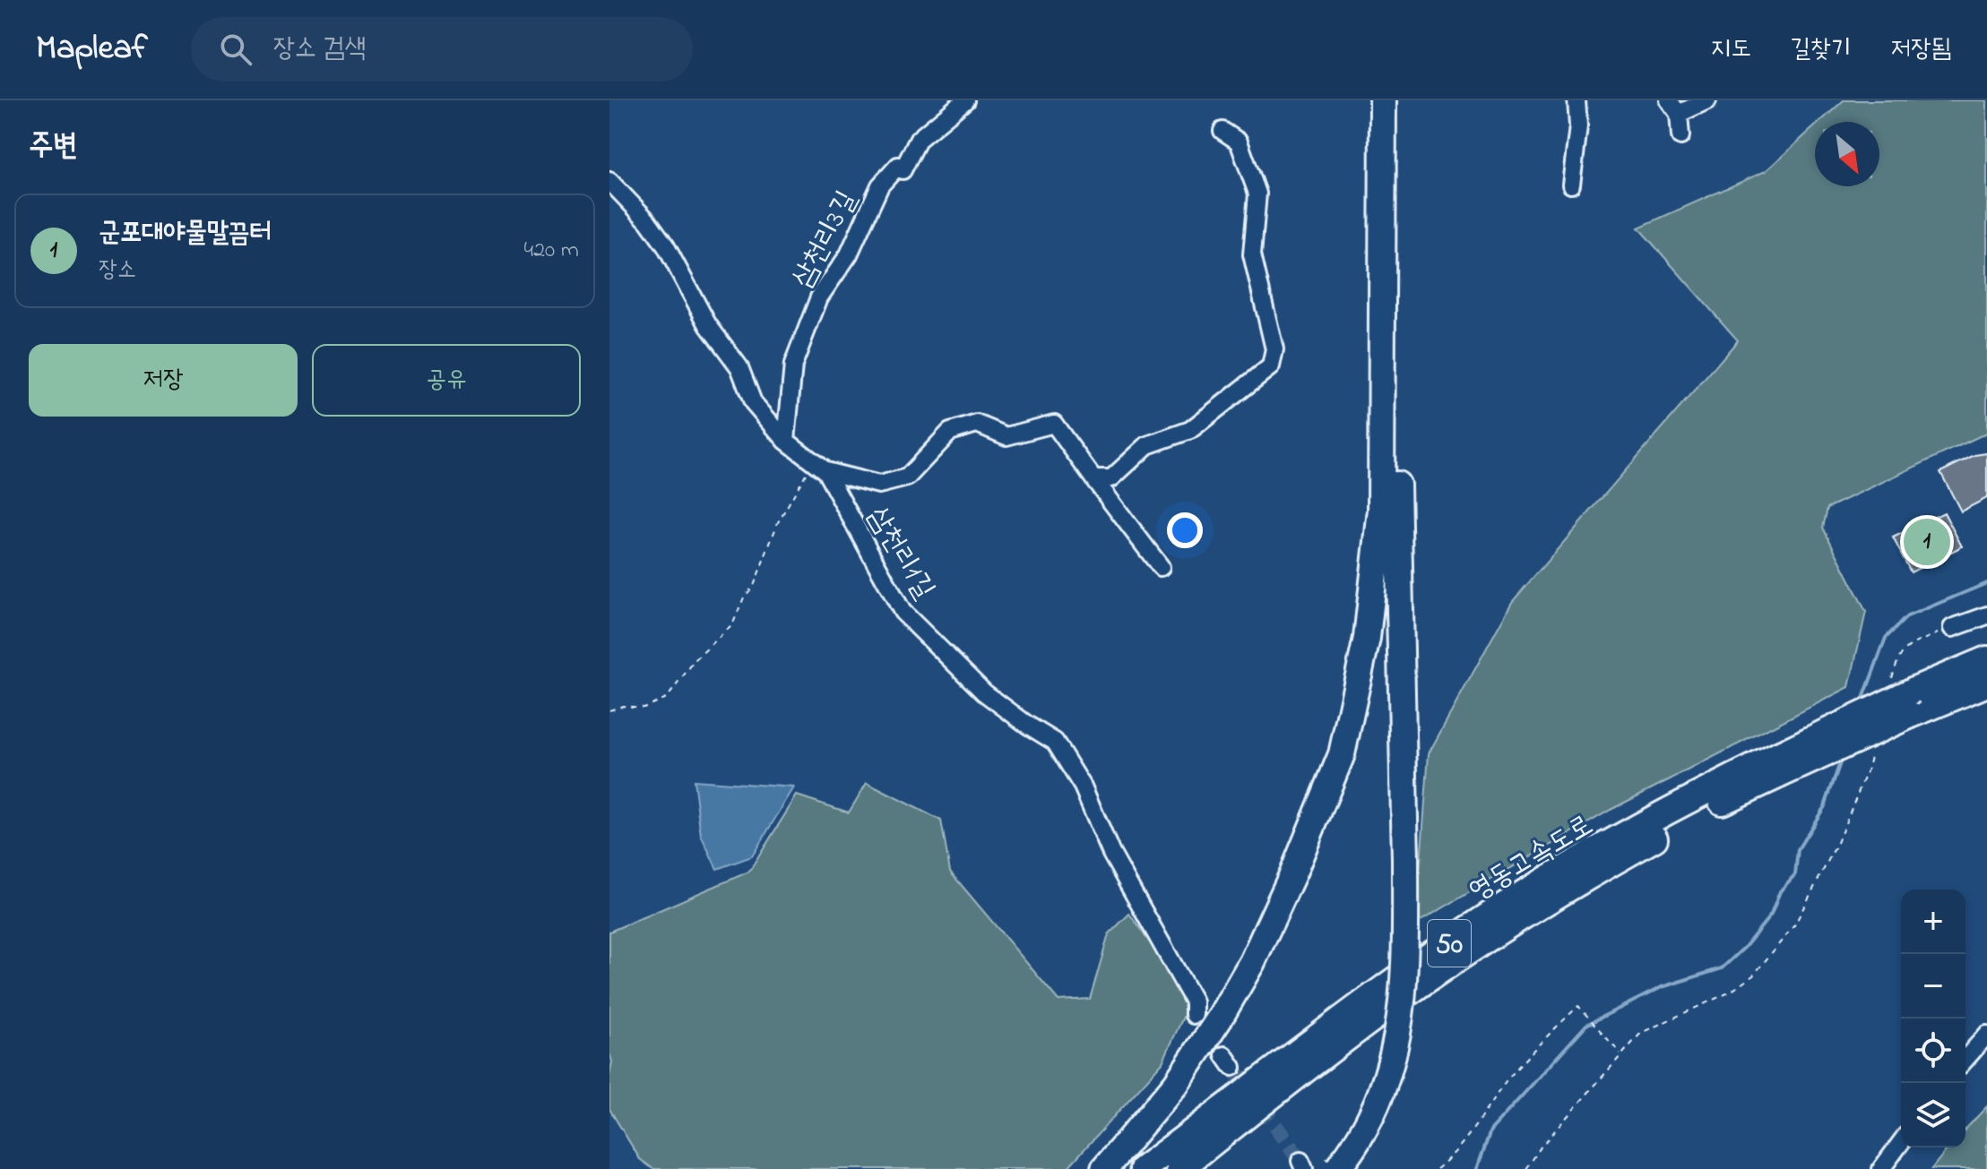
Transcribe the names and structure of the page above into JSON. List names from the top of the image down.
{
  "streets": {
    "highway": ["영동고속도로", "50"],
    "street": ["삼천리3길", "삼천리1길"]
  },
  "crossings": [
    ["삼천리3길", "삼천리1길"]
  ],
  "north": "bottom right",
  "page": {
    "header": "Mapleaf",
    "search": "장소 검색",
    "nav": ["지도", "길찾기", "저장됨"],
    "heading": "주변",
    "list": [
      {
        "mark": "1",
        "name": "군포대야물말끔터",
        "note": "장소",
        "value": "420 m"
      }
    ],
    "buttons": ["저장", "공유"],
    "pins": "1",
    "map_buttons": ["+", "−"]
  }
}
